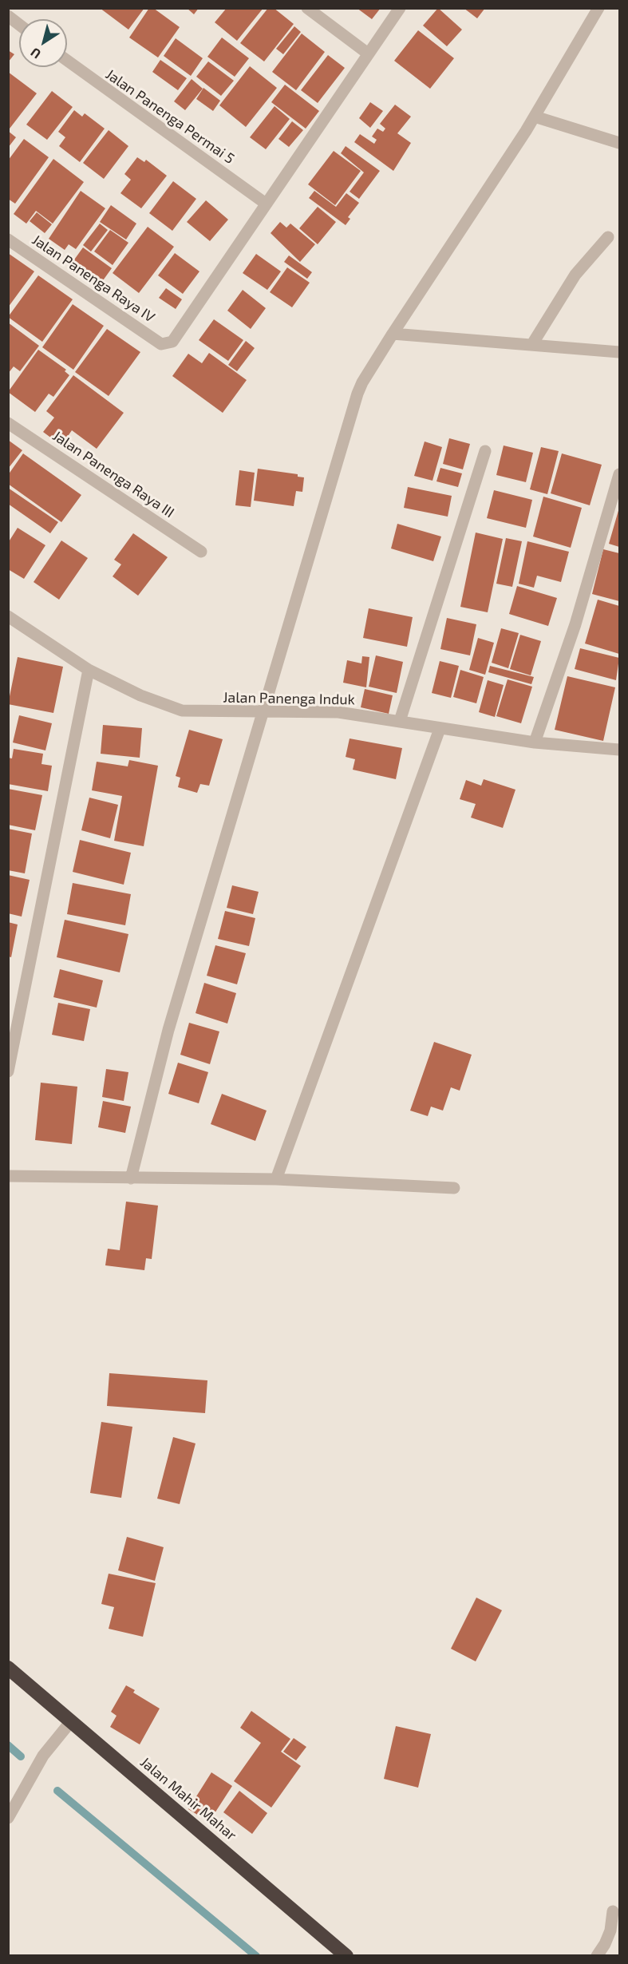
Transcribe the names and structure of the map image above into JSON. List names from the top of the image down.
{
  "streets": {
    "highway": ["Jalan Mahir Mahar"],
    "street": [
      "Jalan Panenga Permai 5",
      "Jalan Panenga Raya IV",
      "Jalan Panenga Raya III",
      "Jalan Panenga Induk"
    ]
  },
  "crossings": [
    ["Jalan Panenga Permai 5", "Jalan Panenga Raya IV"]
  ],
  "north": "bottom left"
}
